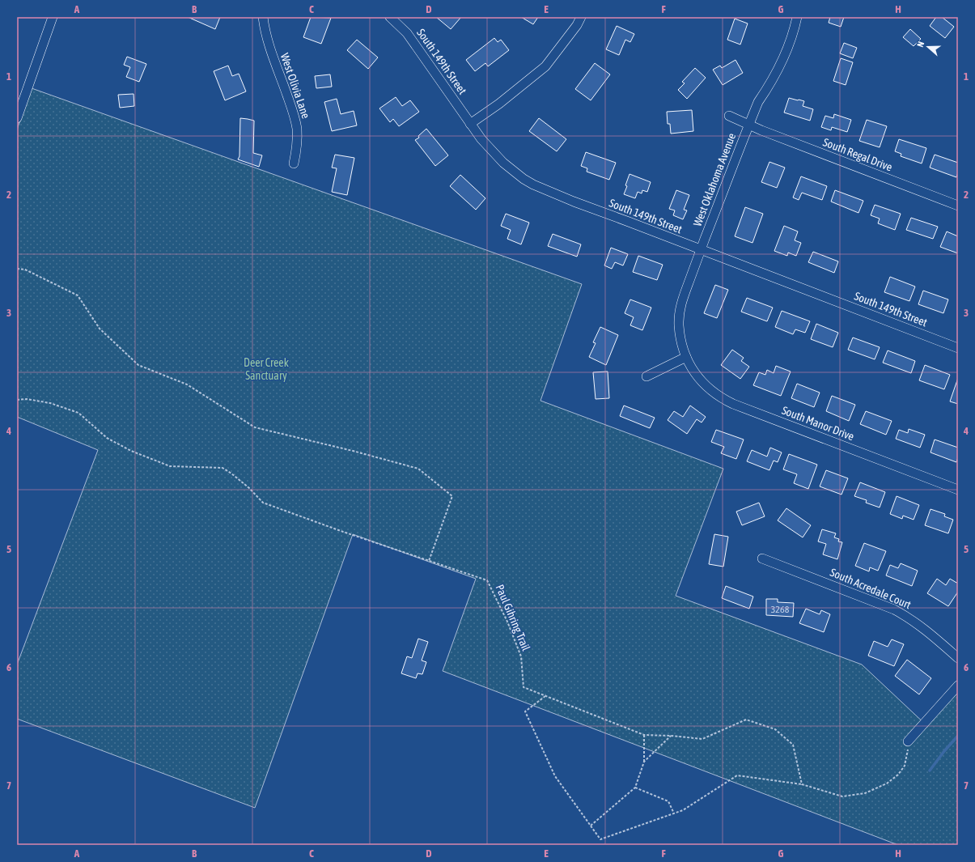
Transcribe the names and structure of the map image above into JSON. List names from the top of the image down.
{
  "streets": {
    "street": [
      "South 149th Street",
      "West Olivia Lane",
      "South Regal Drive",
      "West Oklahoma Avenue",
      "South Manor Drive",
      "South Acredale Court"
    ],
    "path": ["Paul Gihring Trail"]
  },
  "crossings": [
    ["South 149th Street", "West Oklahoma Avenue"],
    ["South Regal Drive", "West Oklahoma Avenue"],
    ["West Oklahoma Avenue", "South Manor Drive"]
  ],
  "parks": ["Deer Creek Sanctuary"],
  "house_numbers": ["3268"],
  "north": "left",
  "grid": {
    "columns": [
      "A",
      "B",
      "C",
      "D",
      "E",
      "F",
      "G",
      "H"
    ],
    "rows": [
      "1",
      "2",
      "3",
      "4",
      "5",
      "6",
      "7"
    ]
  }
}
